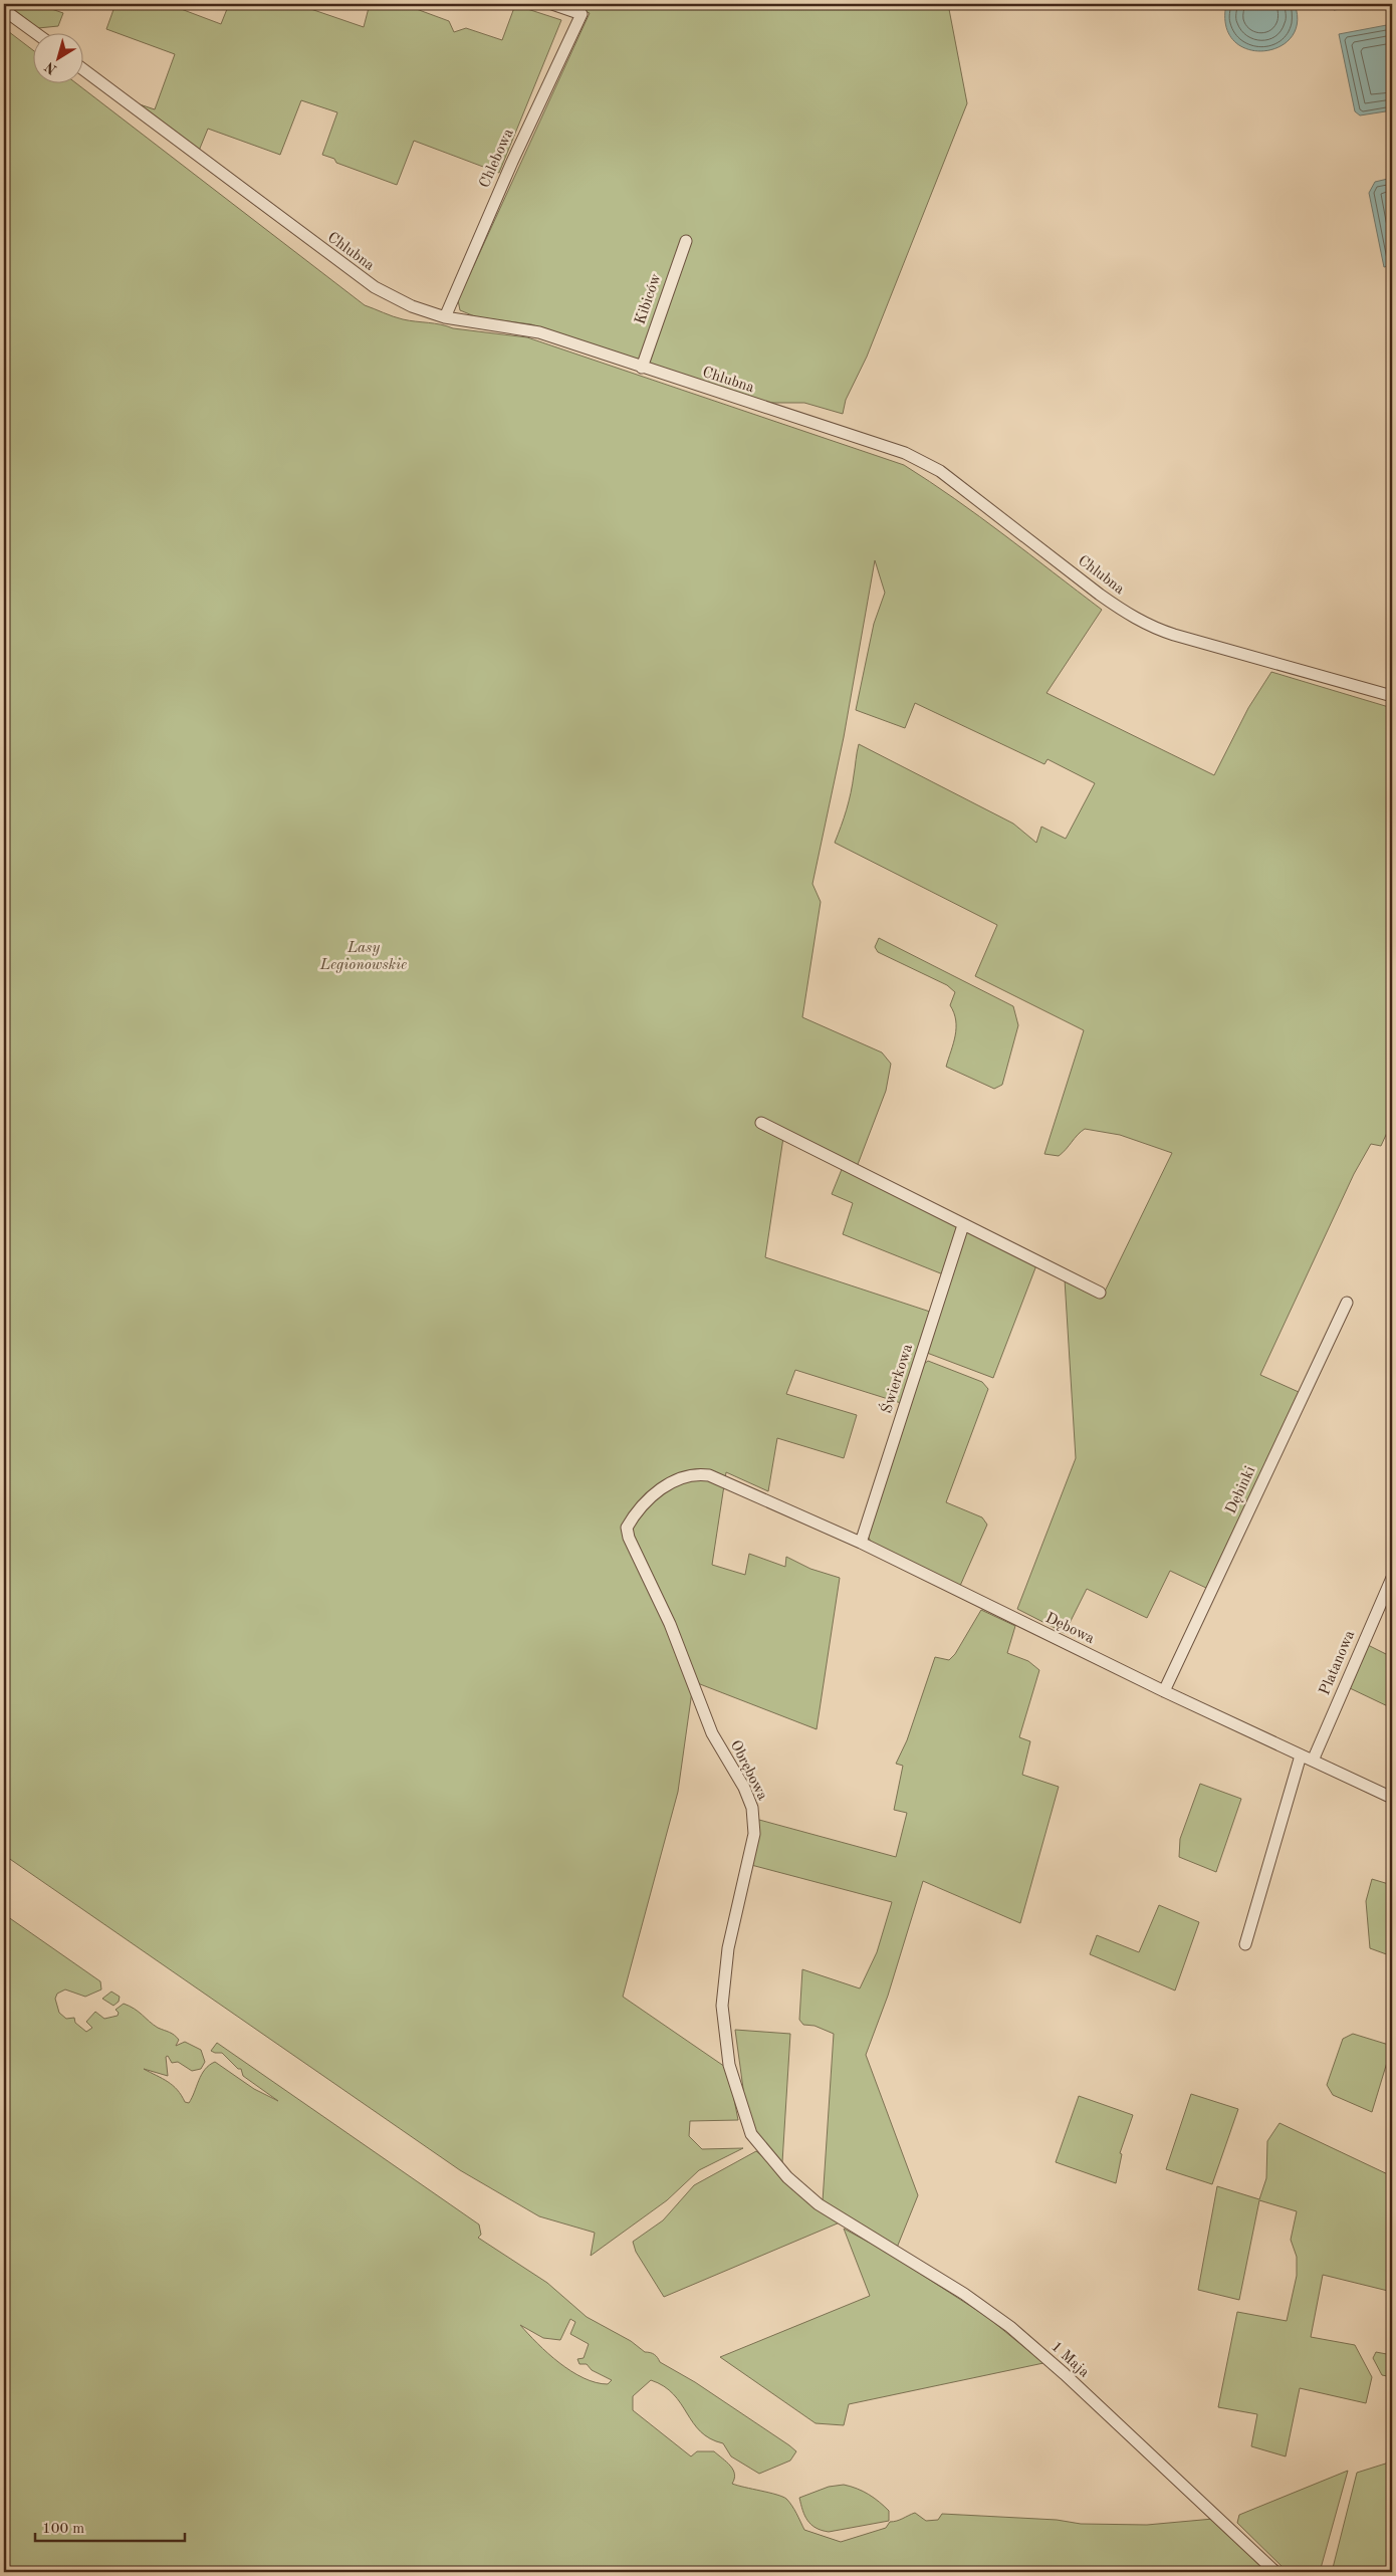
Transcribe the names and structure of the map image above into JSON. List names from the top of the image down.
{
  "streets": {
    "street": [
      "Chlebowa",
      "Chlubna",
      "Kibiców",
      "Świerkowa",
      "Dębinki",
      "Dębowa",
      "Platanowa",
      "Obrębowa",
      "1 Maja"
    ]
  },
  "crossings": [
    ["Chlebowa", "Chlubna"],
    ["Chlubna", "Kibiców"],
    ["Świerkowa", "Dębowa"],
    ["Dębinki", "Dębowa"],
    ["Dębowa", "Platanowa"],
    ["Dębowa", "Obrębowa"],
    ["Obrębowa", "1 Maja"]
  ],
  "parks": ["Lasy Legionowskie"],
  "scale_bar": "100 m",
  "north": "bottom left"
}
